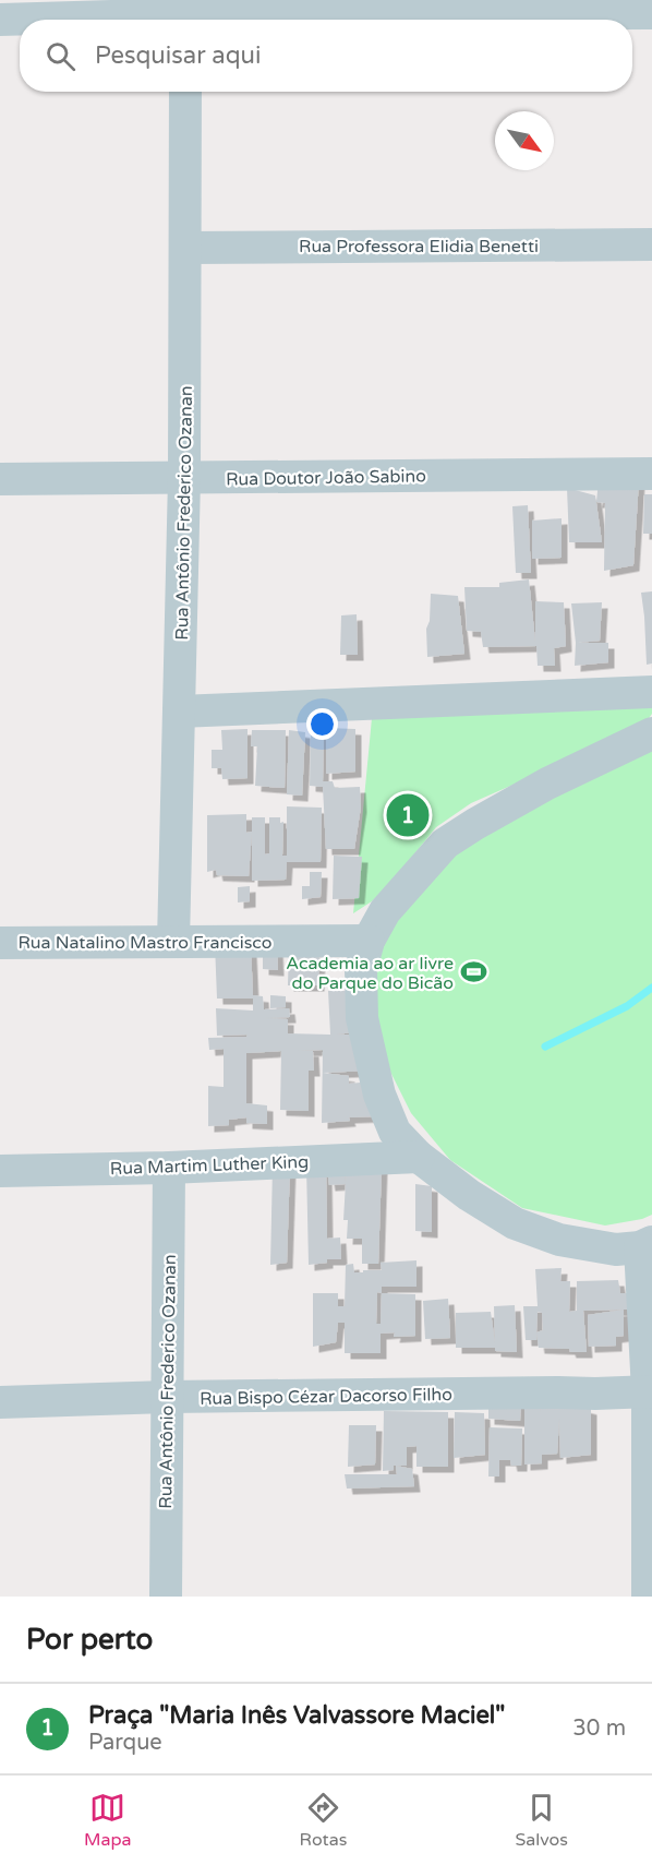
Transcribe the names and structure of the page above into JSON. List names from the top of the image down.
{
  "streets": {
    "street": [
      "Rua Professora Elidia Benetti",
      "Rua Doutor João Sabino",
      "Rua Antônio Frederico Ozanan",
      "Rua Natalino Mastro Francisco",
      "Rua Martim Luther King",
      "Rua Bispo Cézar Dacorso Filho"
    ]
  },
  "crossings": [
    ["Rua Professora Elidia Benetti", "Rua Antônio Frederico Ozanan"],
    ["Rua Doutor João Sabino", "Rua Antônio Frederico Ozanan"],
    ["Rua Antônio Frederico Ozanan", "Rua Natalino Mastro Francisco"],
    ["Rua Antônio Frederico Ozanan", "Rua Martim Luther King"],
    ["Rua Antônio Frederico Ozanan", "Rua Bispo Cézar Dacorso Filho"]
  ],
  "places": {
    "sports": ["Academia ao ar livre do Parque do Bicão"]
  },
  "north": "bottom right",
  "page": {
    "search": "Pesquisar aqui",
    "pins": "1",
    "heading": "Por perto",
    "list": [
      {
        "mark": "1",
        "name": "Praça \"Maria Inês Valvassore Maciel\"",
        "note": "Parque",
        "value": "30 m"
      }
    ],
    "nav": ["Mapa", "Rotas", "Salvos"]
  }
}
